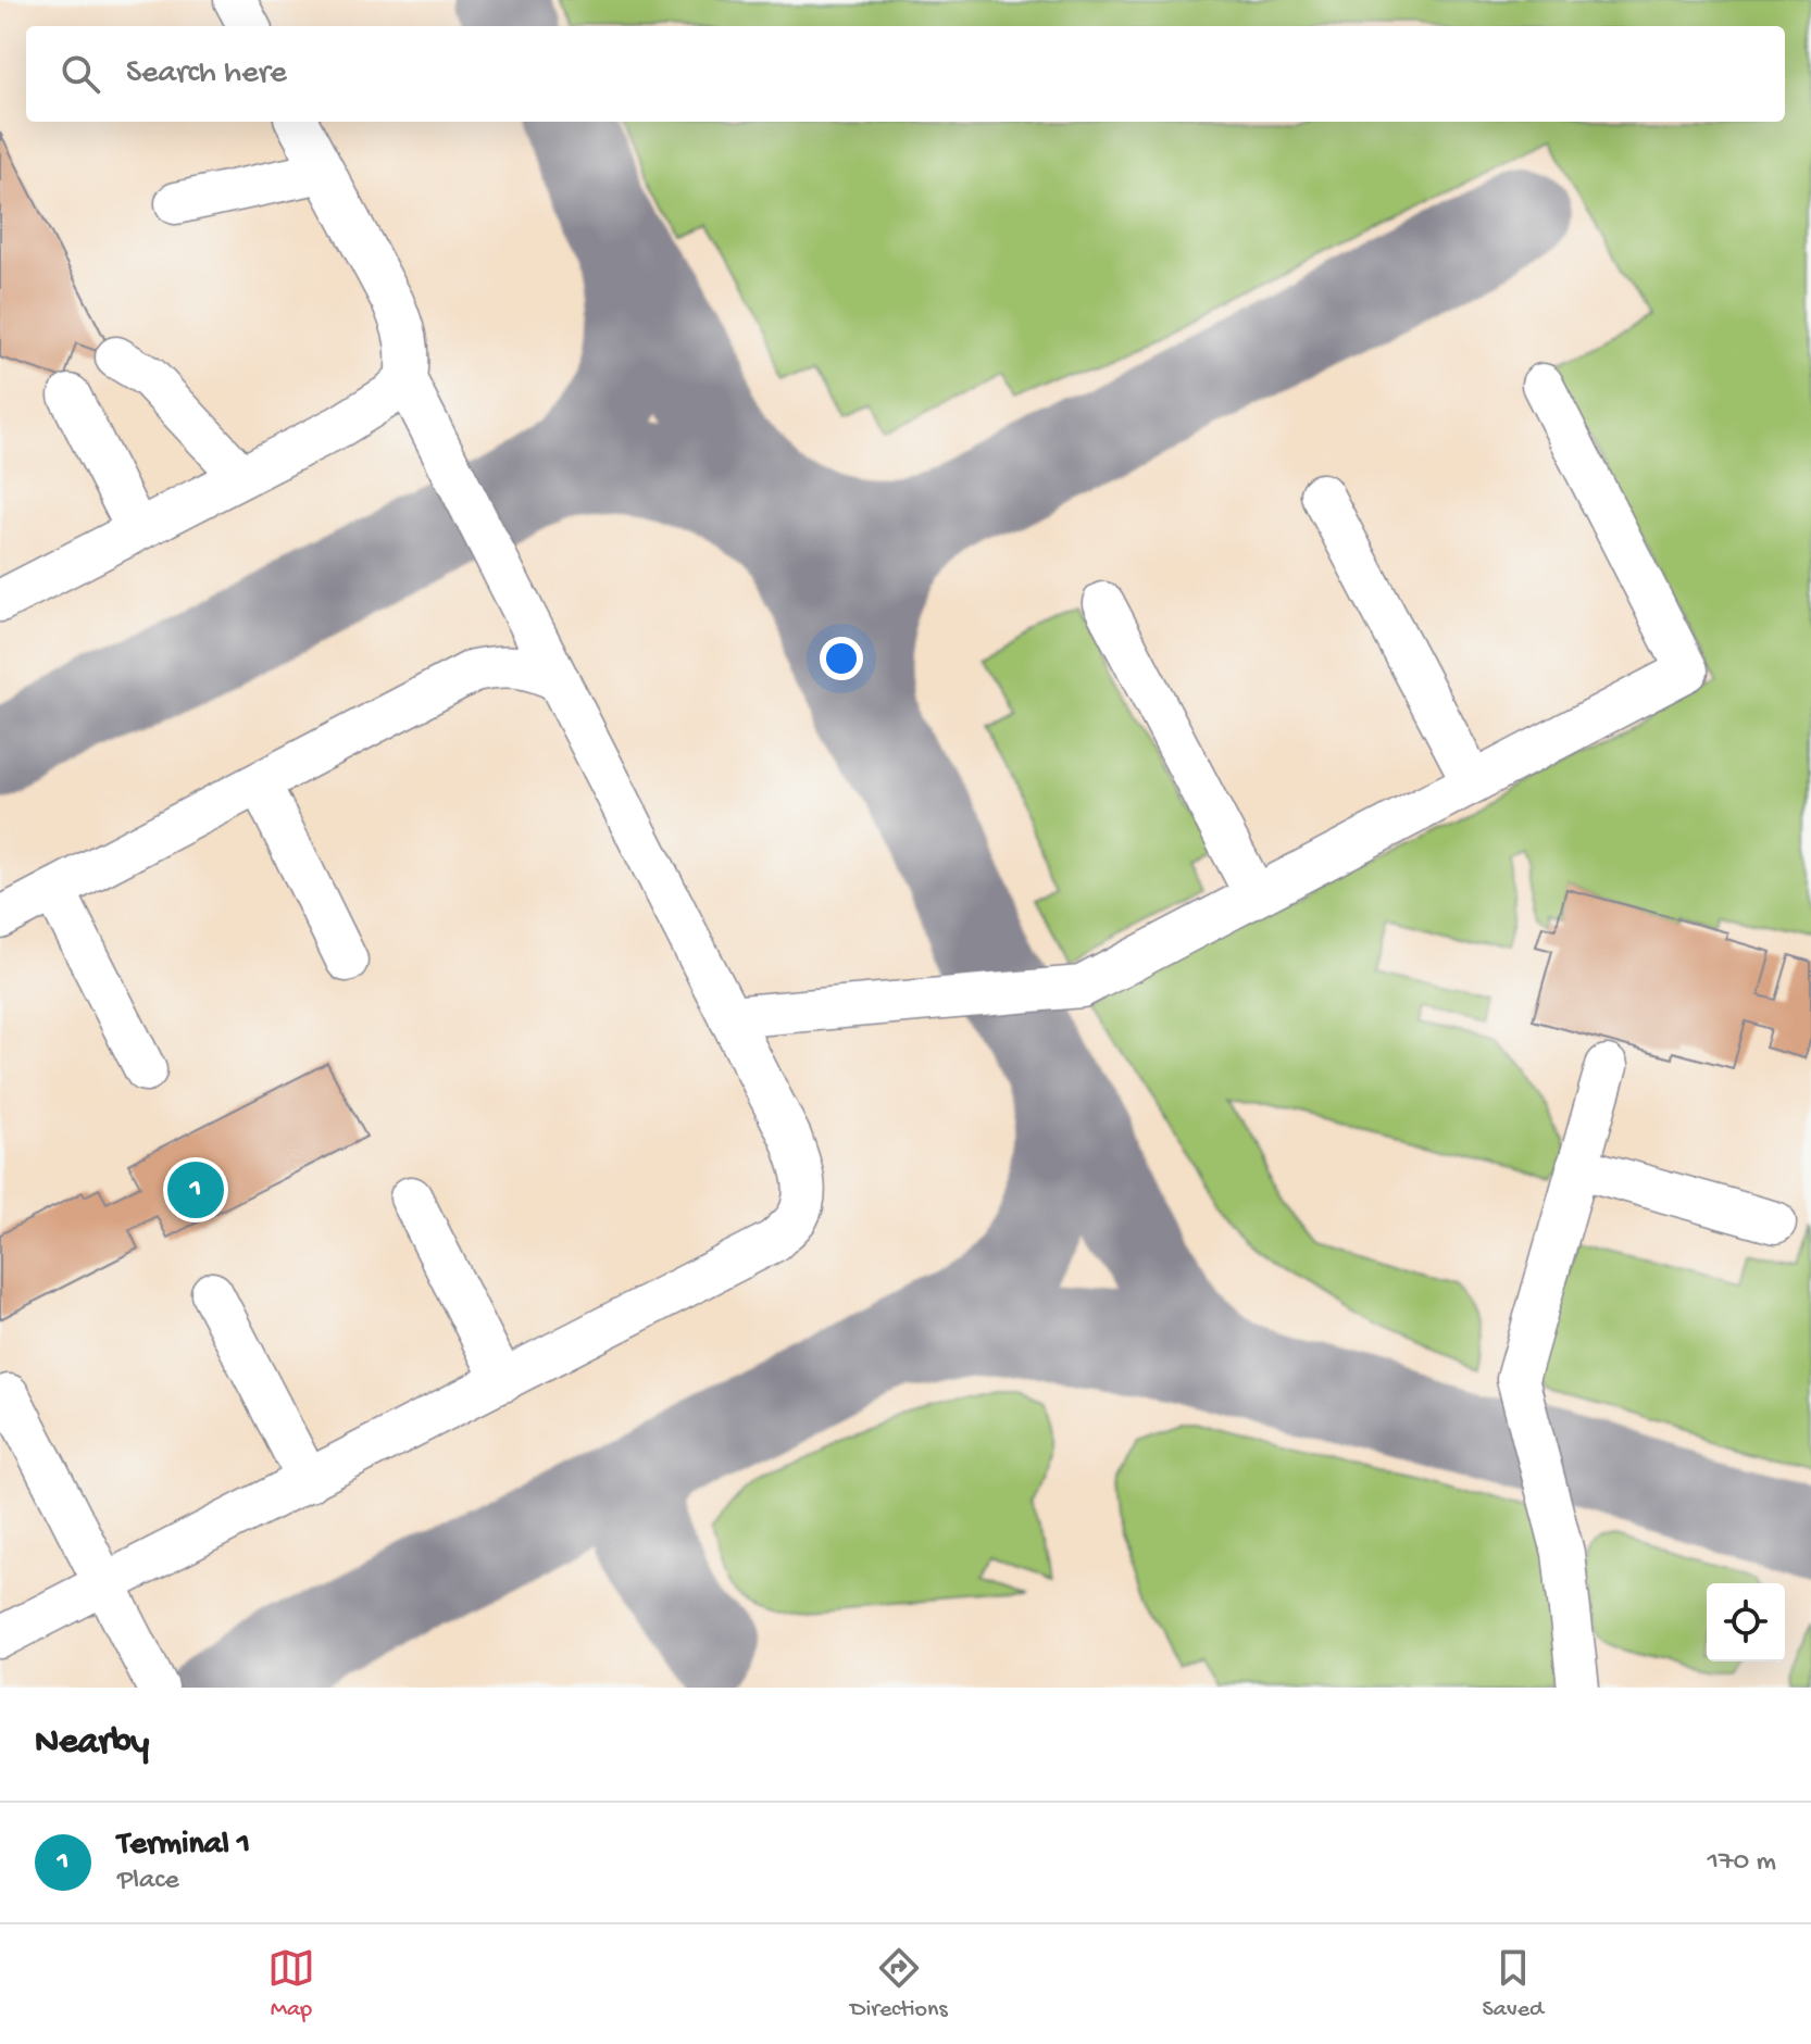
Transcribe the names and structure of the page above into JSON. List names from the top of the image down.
{
  "page": {
    "search": "Search here",
    "pins": "1",
    "heading": "Nearby",
    "list": [
      {
        "mark": "1",
        "name": "Terminal 1",
        "note": "Place",
        "value": "170 m"
      }
    ],
    "nav": ["Map", "Directions", "Saved"]
  }
}
